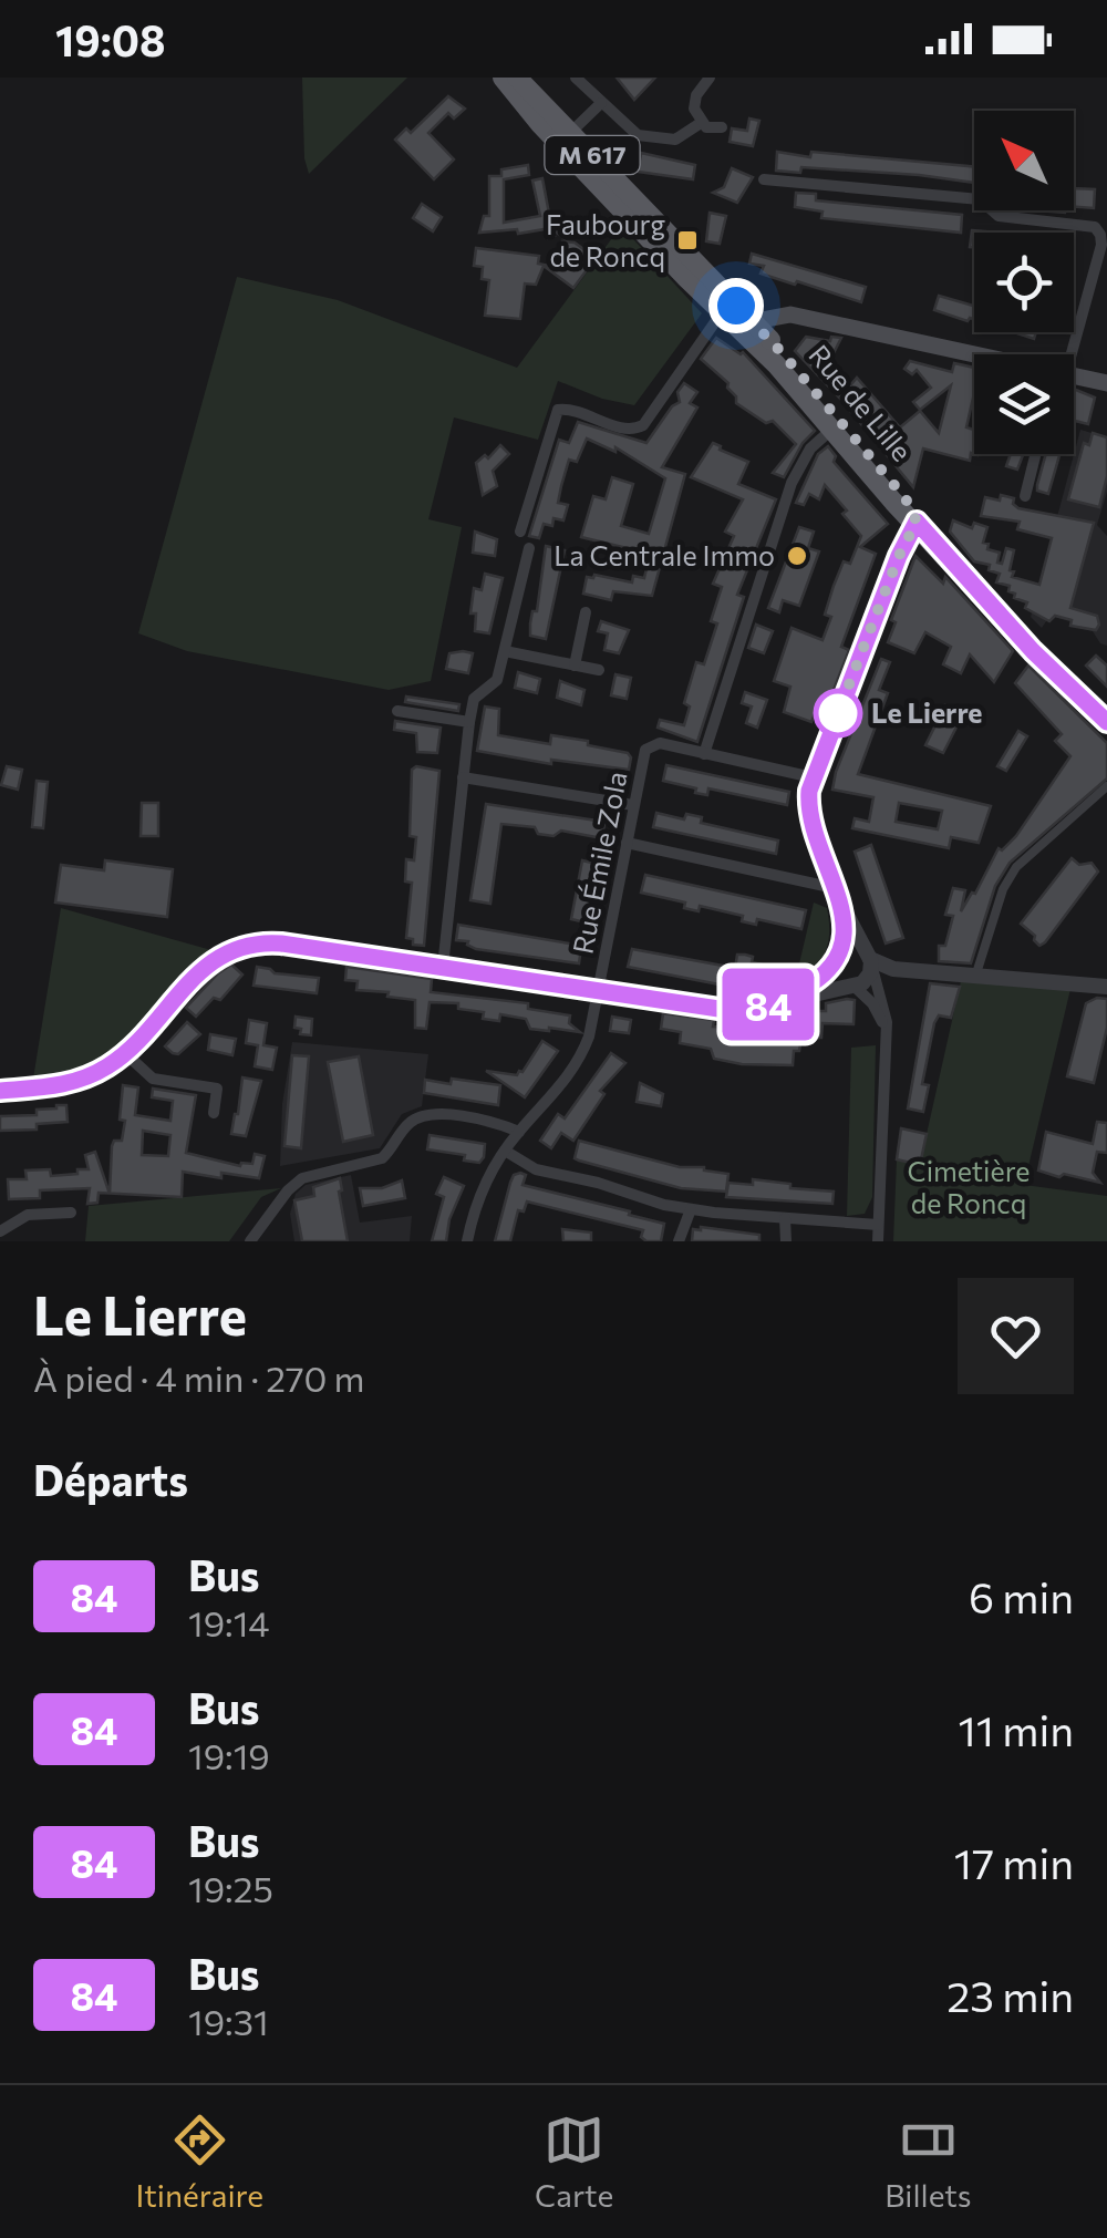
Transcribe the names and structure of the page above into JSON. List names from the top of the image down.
{
  "streets": {
    "main road": ["M 617", "Rue de Lille"],
    "street": ["Rue Émile Zola"]
  },
  "parks": ["Cimetière de Roncq"],
  "places": {
    "transit": ["Faubourg de Roncq"],
    "other": ["La Centrale Immo", "Le Lierre"]
  },
  "lines": ["bus line 84"],
  "north": "top left",
  "page": {
    "status": "19:08",
    "on_map": "84",
    "heading": [
      ["Le Lierre", "À pied · 4 min · 270 m"],
      "Départs"
    ],
    "list": [
      {
        "mark": "84",
        "name": "Bus",
        "note": "19:14",
        "value": "6 min"
      },
      {
        "mark": "84",
        "name": "Bus",
        "note": "19:19",
        "value": "11 min"
      },
      {
        "mark": "84",
        "name": "Bus",
        "note": "19:25",
        "value": "17 min"
      },
      {
        "mark": "84",
        "name": "Bus",
        "note": "19:31",
        "value": "23 min"
      }
    ],
    "tabs": ["Itinéraire", "Carte", "Billets"]
  }
}
